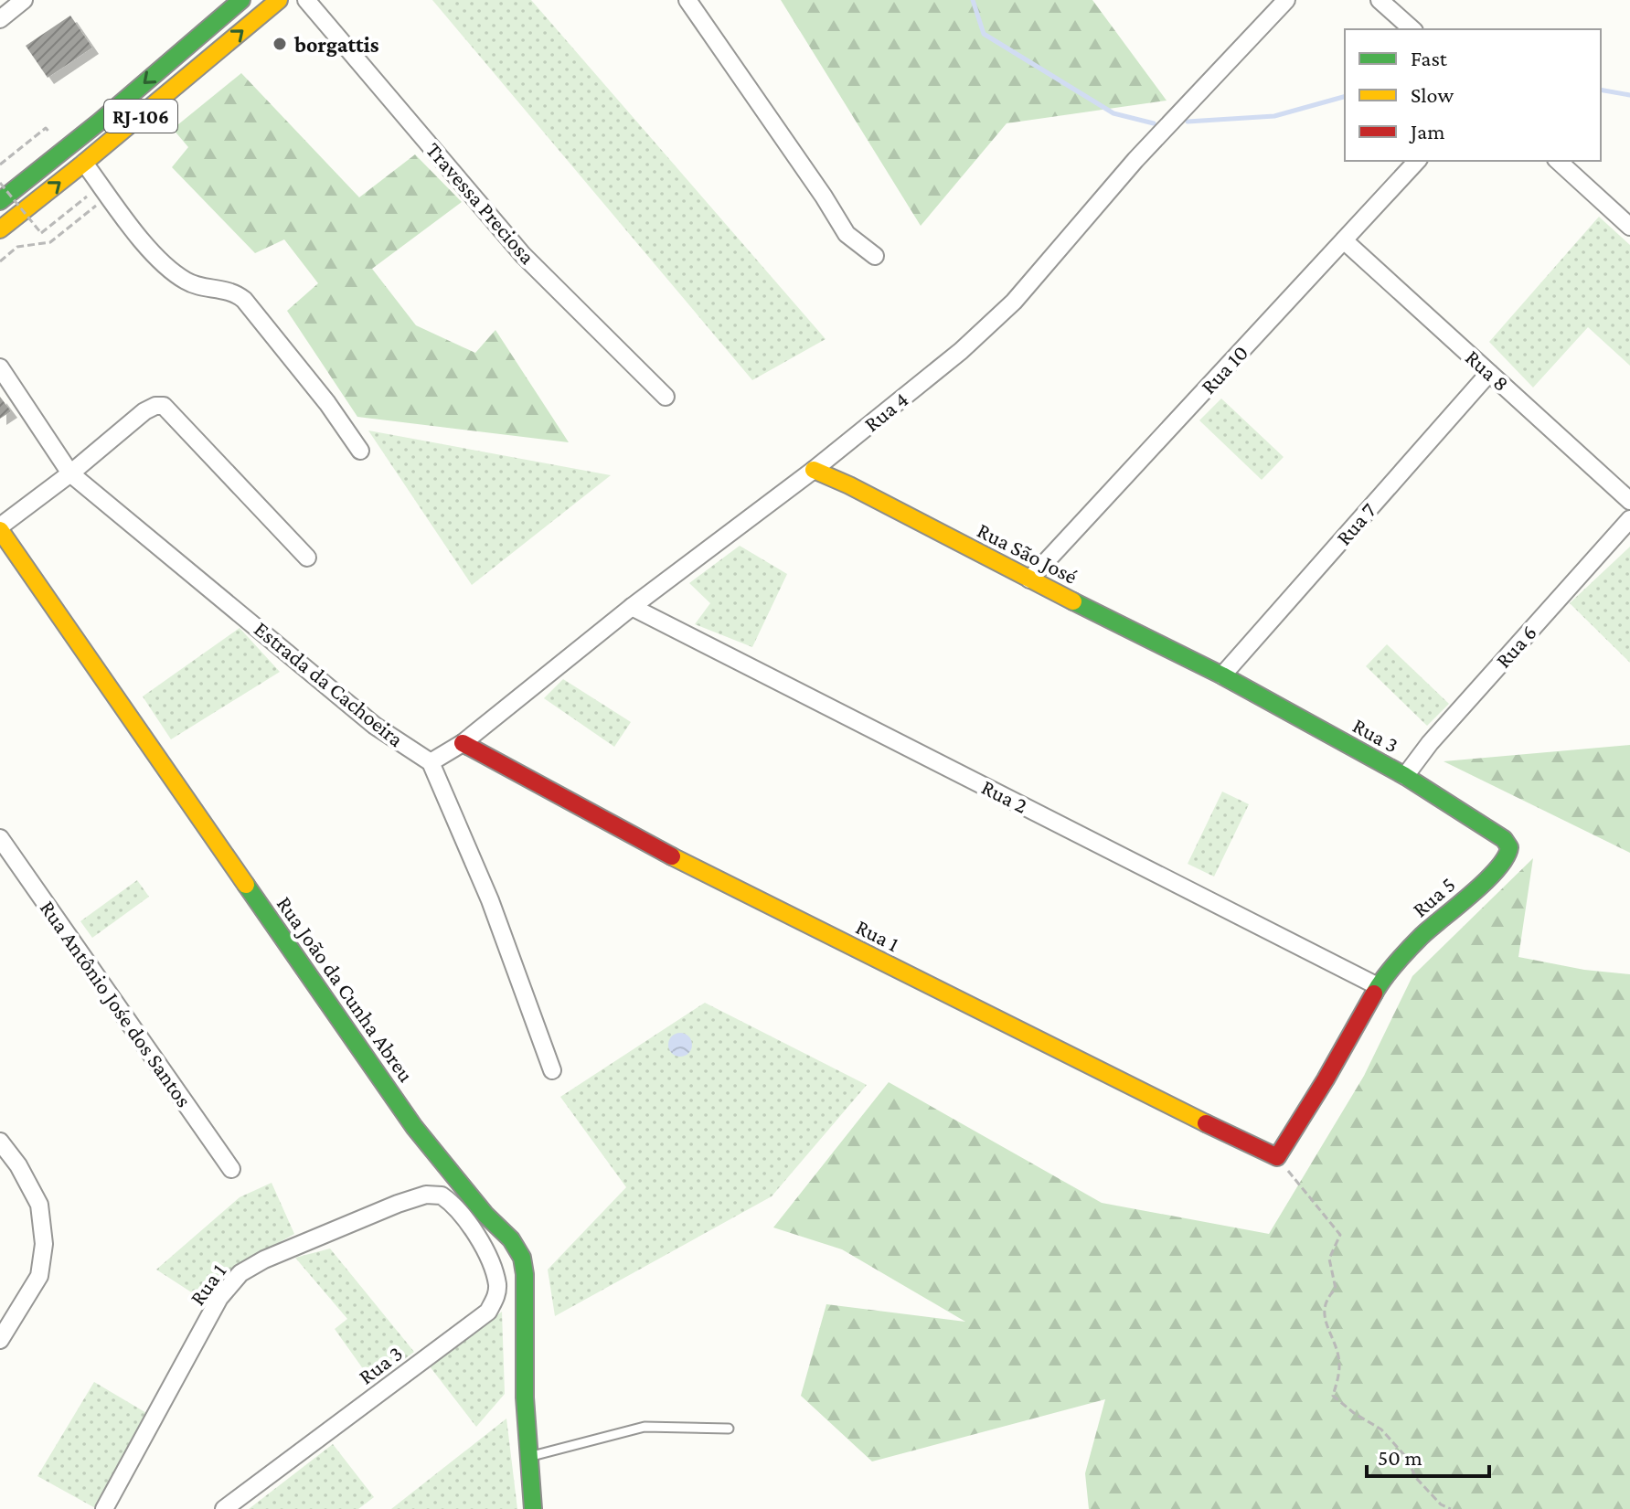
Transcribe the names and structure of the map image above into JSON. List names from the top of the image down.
{
  "streets": {
    "main road": [
      "RJ-106",
      "Rua São José",
      "Rua 3",
      "Rua 5",
      "Rua 1",
      "Rua João da Cunha Abreu"
    ],
    "street": [
      "Travessa Preciosa",
      "Rua 10",
      "Rua 8",
      "Rua 4",
      "Rua 7",
      "Rua 6",
      "Estrada da Cachoeira",
      "Rua 2",
      "Rua Antônio Jośe dos Santos"
    ]
  },
  "crossings": [
    ["Rua 10", "Rua 8"],
    ["Rua 10", "Rua São José"],
    ["Rua 8", "Rua 7"],
    ["Rua 4", "Rua São José"],
    ["Rua 4", "Estrada da Cachoeira"],
    ["Rua 4", "Rua 2"],
    ["Rua 4", "Rua 1"],
    ["Rua 7", "Rua São José"],
    ["Rua 7", "Rua 3"],
    ["Rua São José", "Rua 3"],
    ["Rua 6", "Rua 3"],
    ["Rua 3", "Rua 5"],
    ["Rua 3", "Rua 1"],
    ["Rua 2", "Rua 5"]
  ],
  "places": ["borgattis"],
  "legend": ["Fast", "Slow", "Jam"],
  "scale_bar": "50 m"
}
